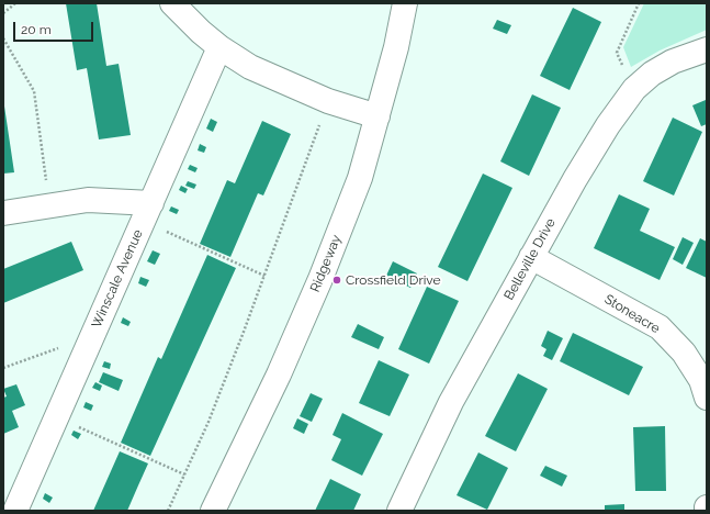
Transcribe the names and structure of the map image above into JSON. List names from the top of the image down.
{
  "streets": {
    "street": [
      "Belleville Drive",
      "Ridgeway",
      "Winscale Avenue",
      "Stoneacre"
    ]
  },
  "crossings": [
    ["Belleville Drive", "Stoneacre"]
  ],
  "places": ["Crossfield Drive"],
  "scale_bar": "20 m"
}
